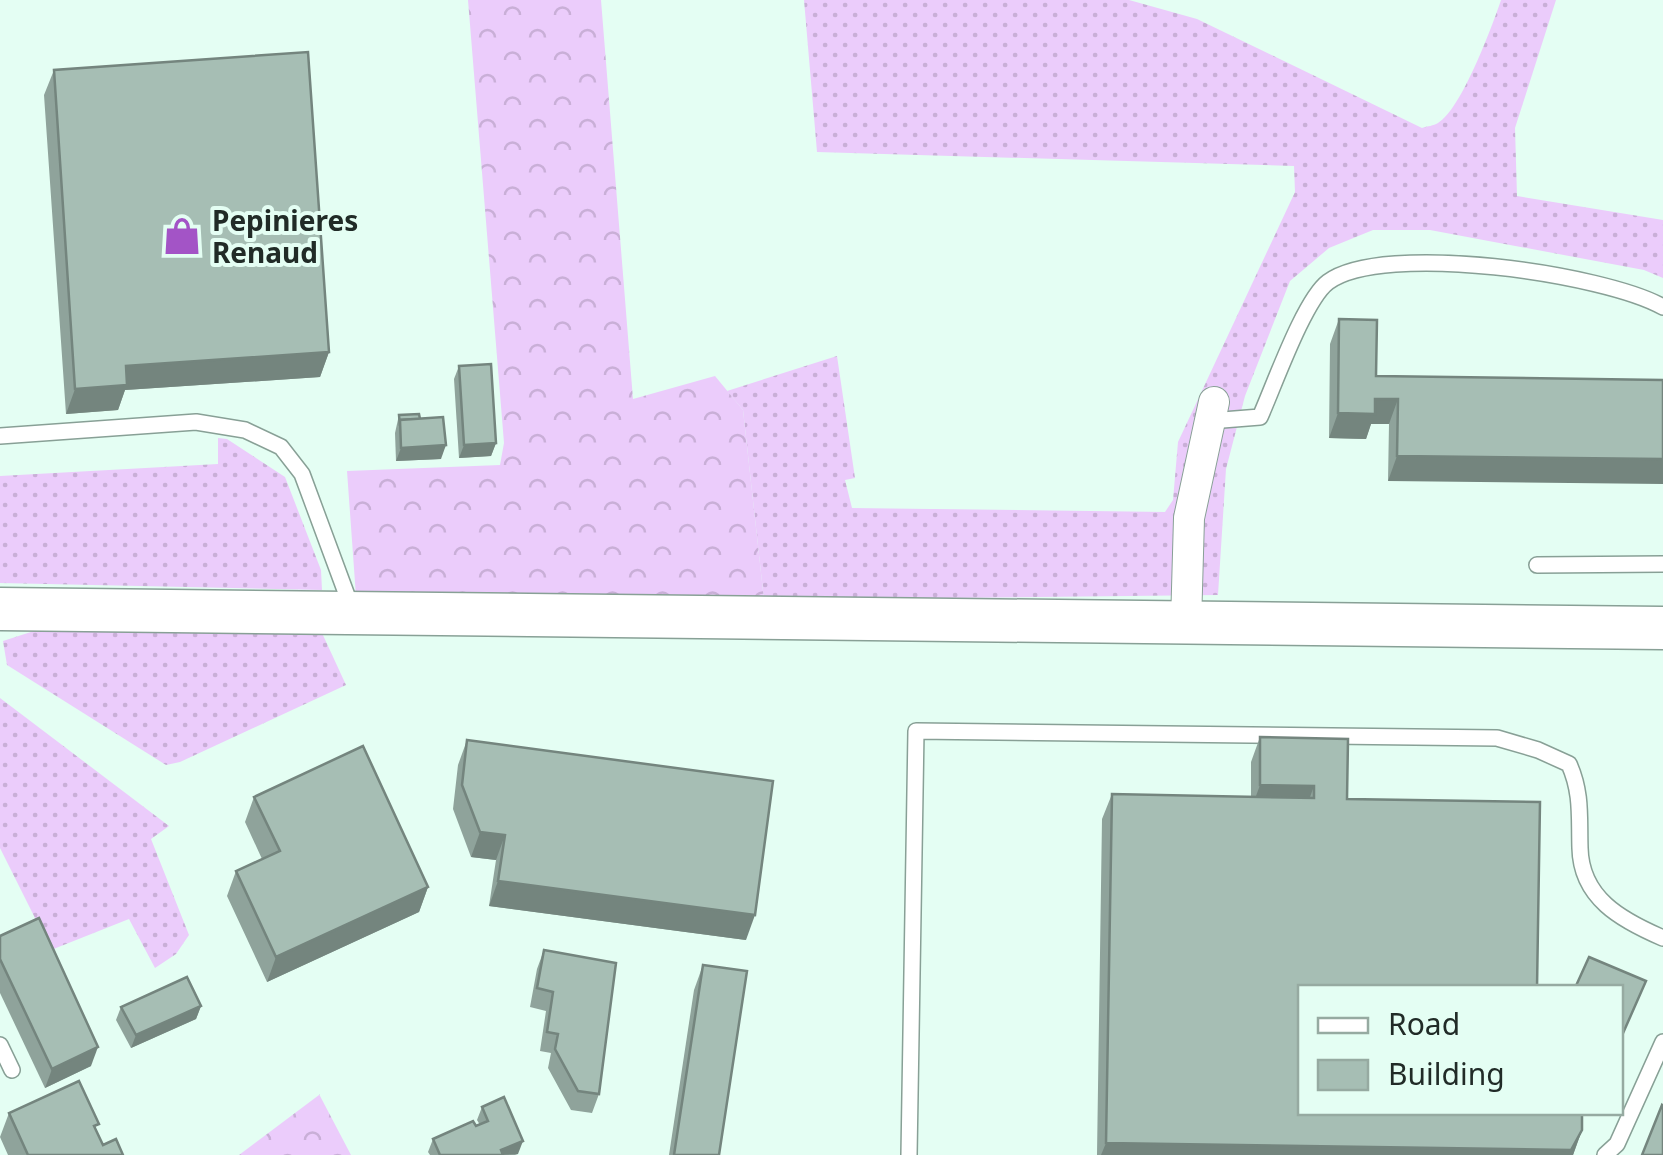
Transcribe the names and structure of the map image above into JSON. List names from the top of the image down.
{
  "places": {
    "shop": ["Pepinieres Renaud"]
  },
  "legend": ["Road", "Building"]
}
